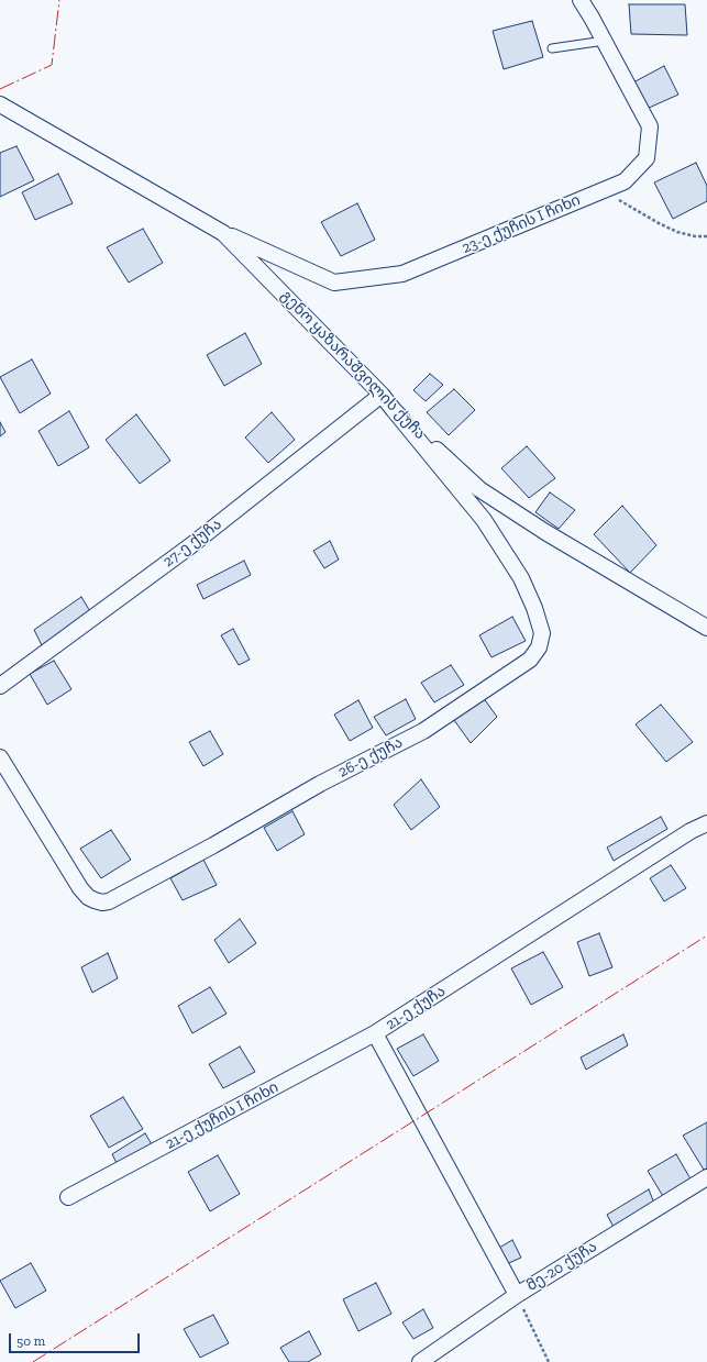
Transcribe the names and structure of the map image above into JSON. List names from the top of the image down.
{
  "streets": {
    "street": [
      "23-ე ქუჩის I ჩიხი",
      "გენო ყაზარაშვილის ქუჩა",
      "27-ე ქუჩა",
      "26-ე ქუჩა",
      "21-ე ქუჩა",
      "21-ე ქუჩის I ჩიხი",
      "მე-20 ქუჩა"
    ]
  },
  "crossings": [
    ["23-ე ქუჩის I ჩიხი", "გენო ყაზარაშვილის ქუჩა"],
    ["გენო ყაზარაშვილის ქუჩა", "27-ე ქუჩა"],
    ["გენო ყაზარაშვილის ქუჩა", "26-ე ქუჩა"],
    ["21-ე ქუჩა", "21-ე ქუჩის I ჩიხი"],
    ["21-ე ქუჩა", "მე-20 ქუჩა"]
  ],
  "scale_bar": "50 m"
}
